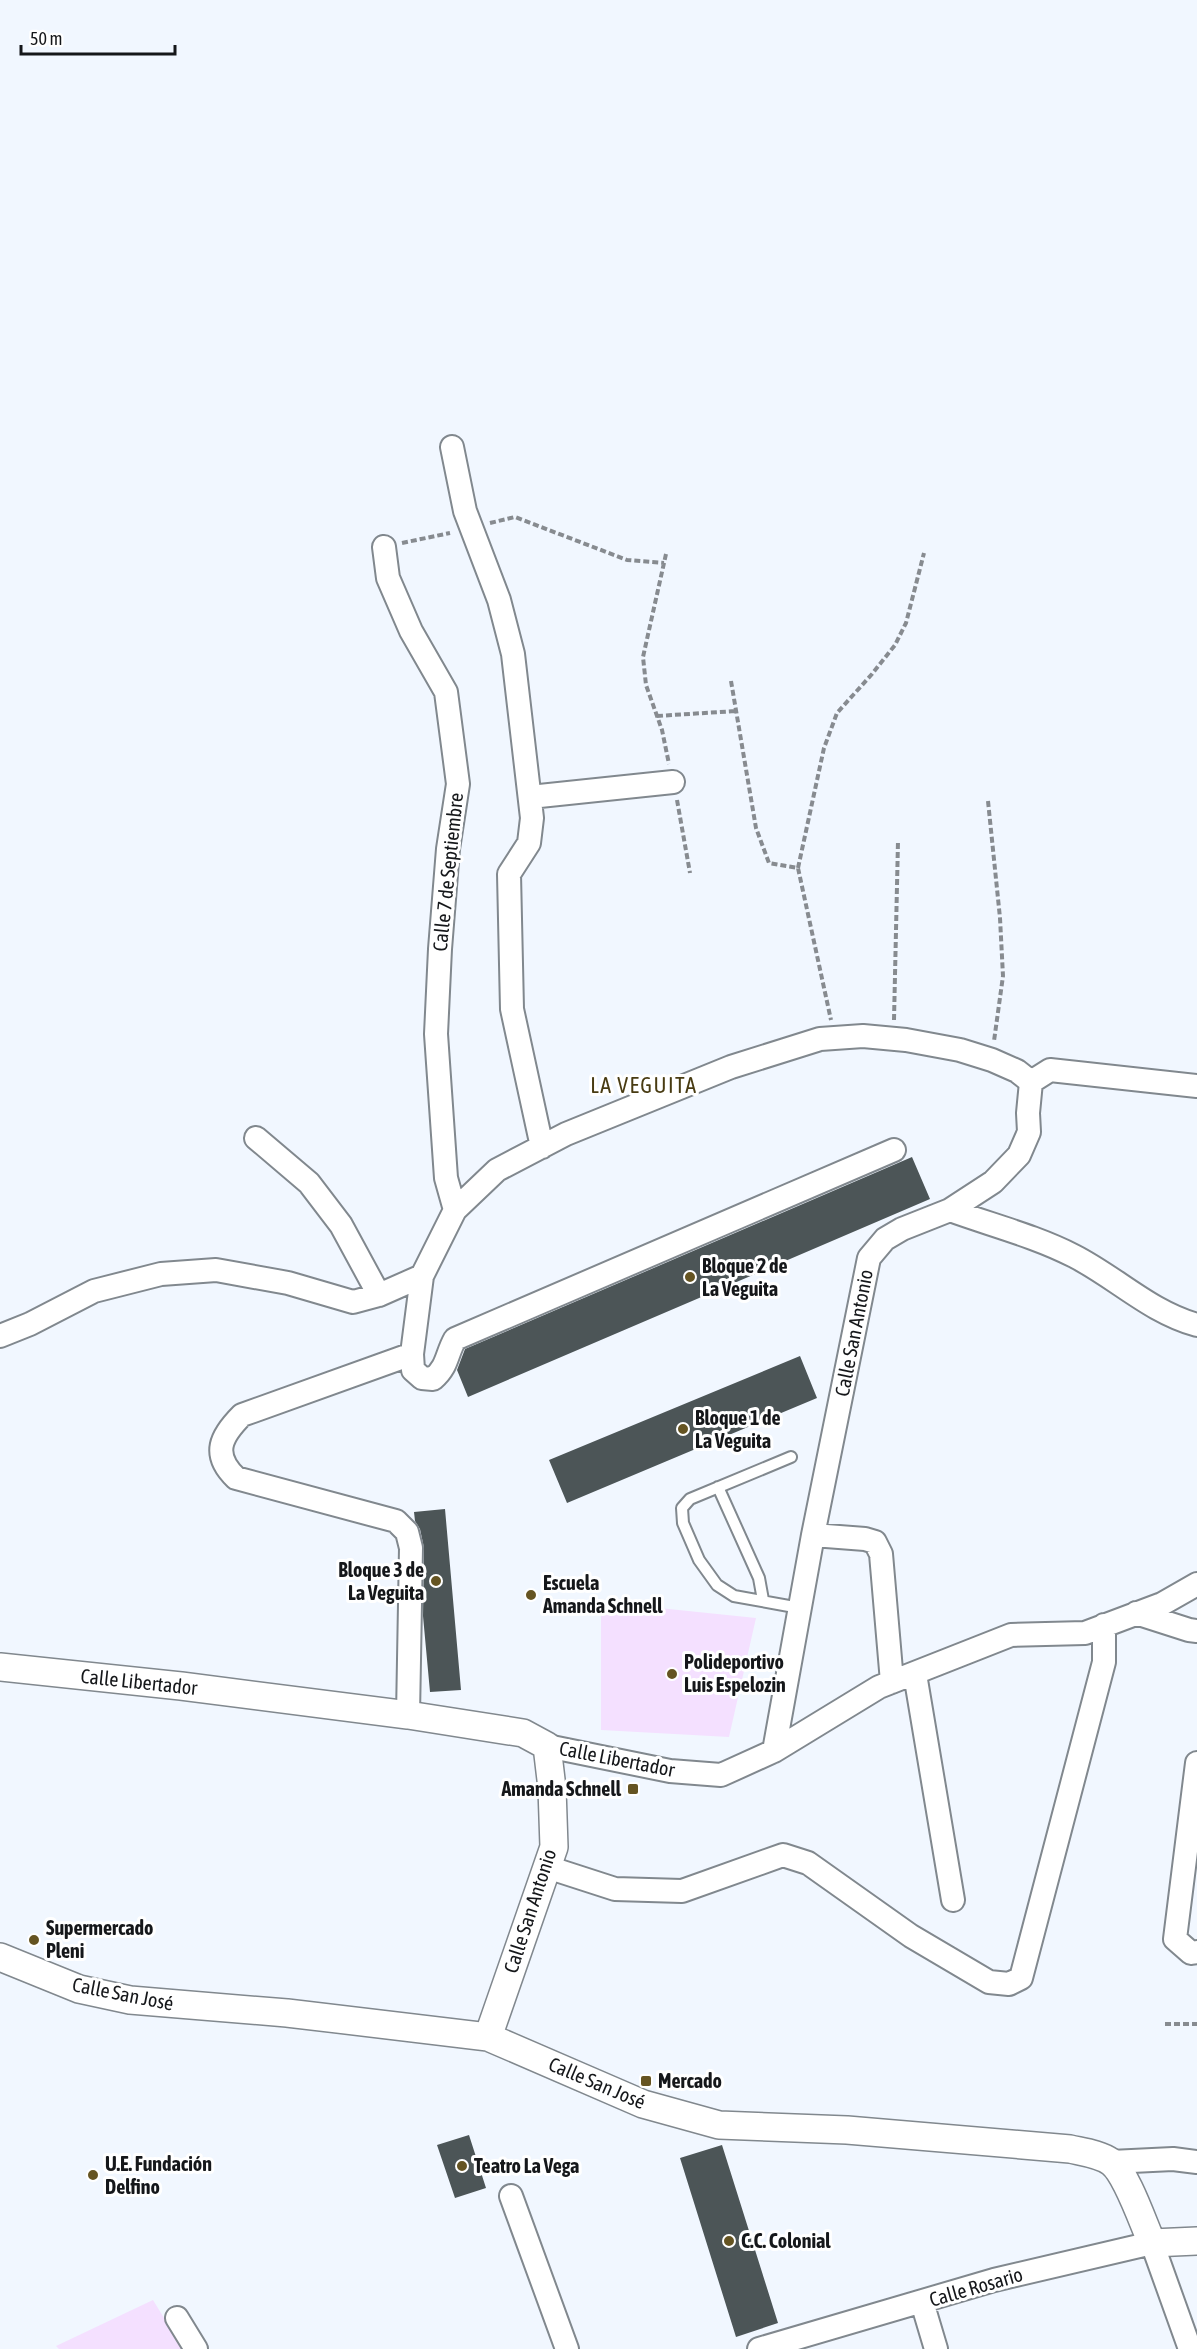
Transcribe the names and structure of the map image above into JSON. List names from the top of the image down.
{
  "streets": {
    "street": [
      "Calle 7 de Septiembre",
      "Calle San Antonio",
      "Calle Libertador",
      "Calle San José",
      "Calle Rosario"
    ]
  },
  "crossings": [
    ["Calle San Antonio", "Calle Libertador"],
    ["Calle San Antonio", "Calle San José"]
  ],
  "districts": ["LA VEGUITA"],
  "places": {
    "other": [
      "Bloque 2 de La Veguita",
      "Bloque 1 de La Veguita",
      "Bloque 3 de La Veguita",
      "Escuela Amanda Schnell",
      "Polideportivo Luis Espelozin",
      "Supermercado Pleni",
      "Teatro La Vega",
      "U.E. Fundación Delfino",
      "C.C. Colonial"
    ],
    "transit": ["Amanda Schnell", "Mercado"]
  },
  "scale_bar": "50 m"
}
